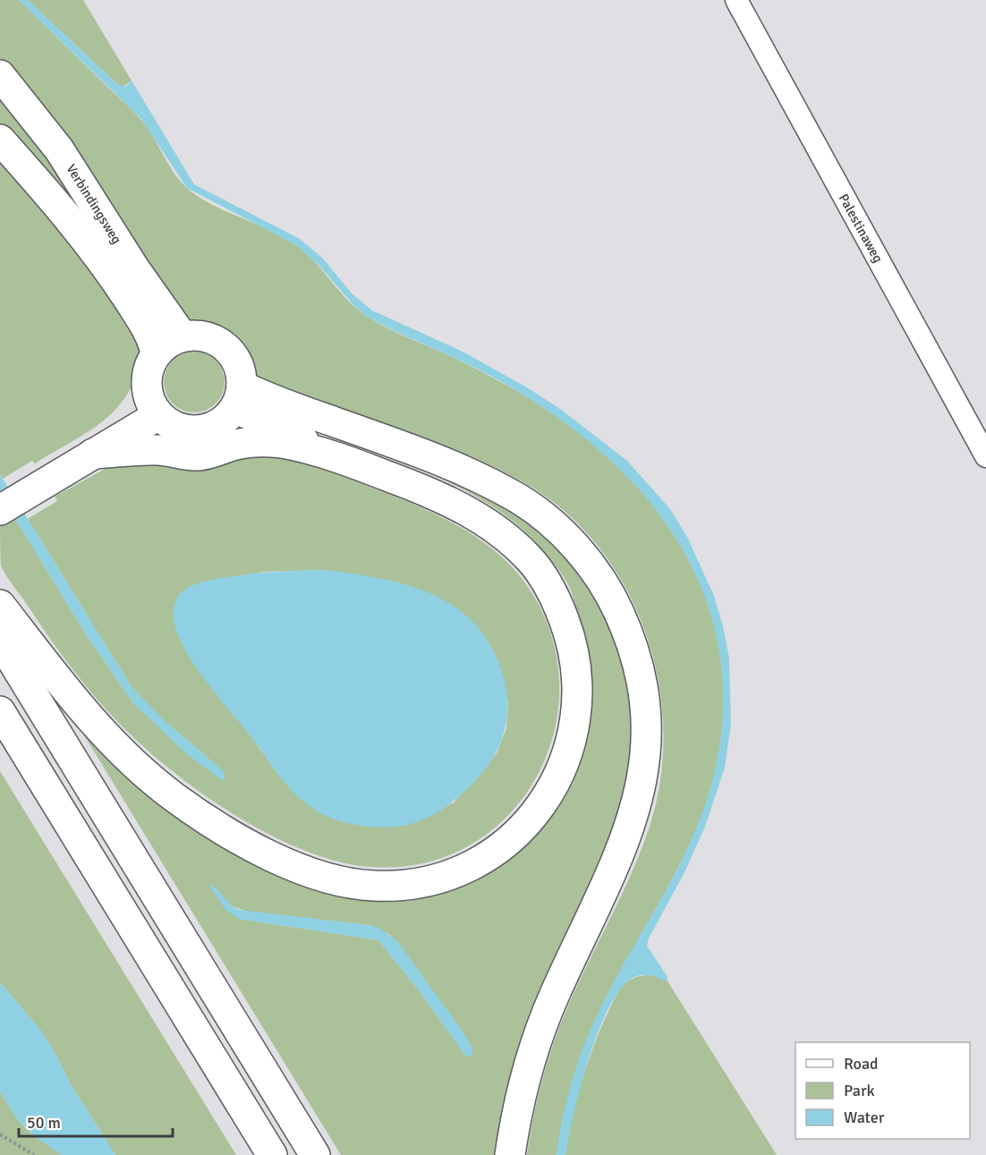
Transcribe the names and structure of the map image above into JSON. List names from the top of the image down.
{
  "streets": {
    "main road": ["Verbindingsweg"],
    "street": ["Palestinaweg"]
  },
  "legend": ["Road", "Park", "Water"],
  "scale_bar": "50 m"
}
